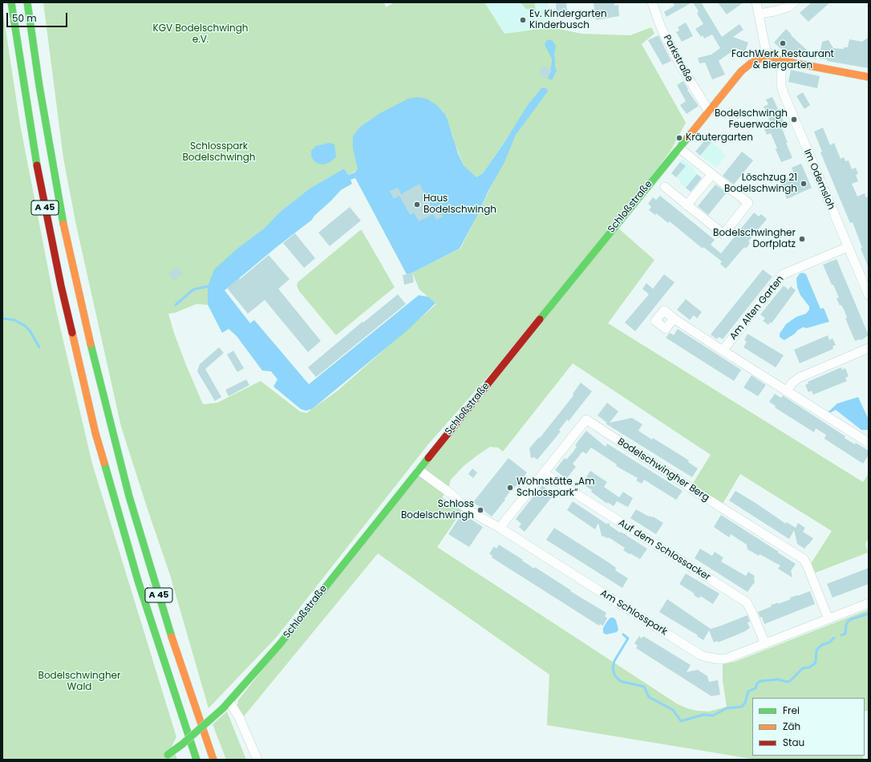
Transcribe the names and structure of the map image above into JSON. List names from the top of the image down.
{
  "streets": {
    "main road": ["Schloßstraße", "A 45"],
    "street": [
      "Parkstraße",
      "Im Odemsloh",
      "Am Alten Garten",
      "Bodelschwingher Berg",
      "Auf dem Schlossacker",
      "Am Schlosspark"
    ]
  },
  "crossings": [
    ["Parkstraße", "Schloßstraße"],
    ["Im Odemsloh", "Am Alten Garten"],
    ["Schloßstraße", "Am Schlosspark"],
    ["Bodelschwingher Berg", "Auf dem Schlossacker"],
    ["Bodelschwingher Berg", "Am Schlosspark"],
    ["Auf dem Schlossacker", "Am Schlosspark"]
  ],
  "parks": ["KGV Bodelschwingh e.V.", "Schlosspark Bodelschwingh", "Bodelschwingher Wald"],
  "places": [
    "Ev. Kindergarten Kinderbusch",
    "FachWerk Restaurant & Biergarten",
    "Bodelschwingh Feuerwache",
    "Kräutergarten",
    "Löschzug 21 Bodelschwingh",
    "Haus Bodelschwingh",
    "Bodelschwingher Dorfplatz",
    "Wohnstätte „Am Schlosspark“",
    "Schloss Bodelschwingh"
  ],
  "legend": ["Frei", "Zäh", "Stau"],
  "scale_bar": "50 m"
}
